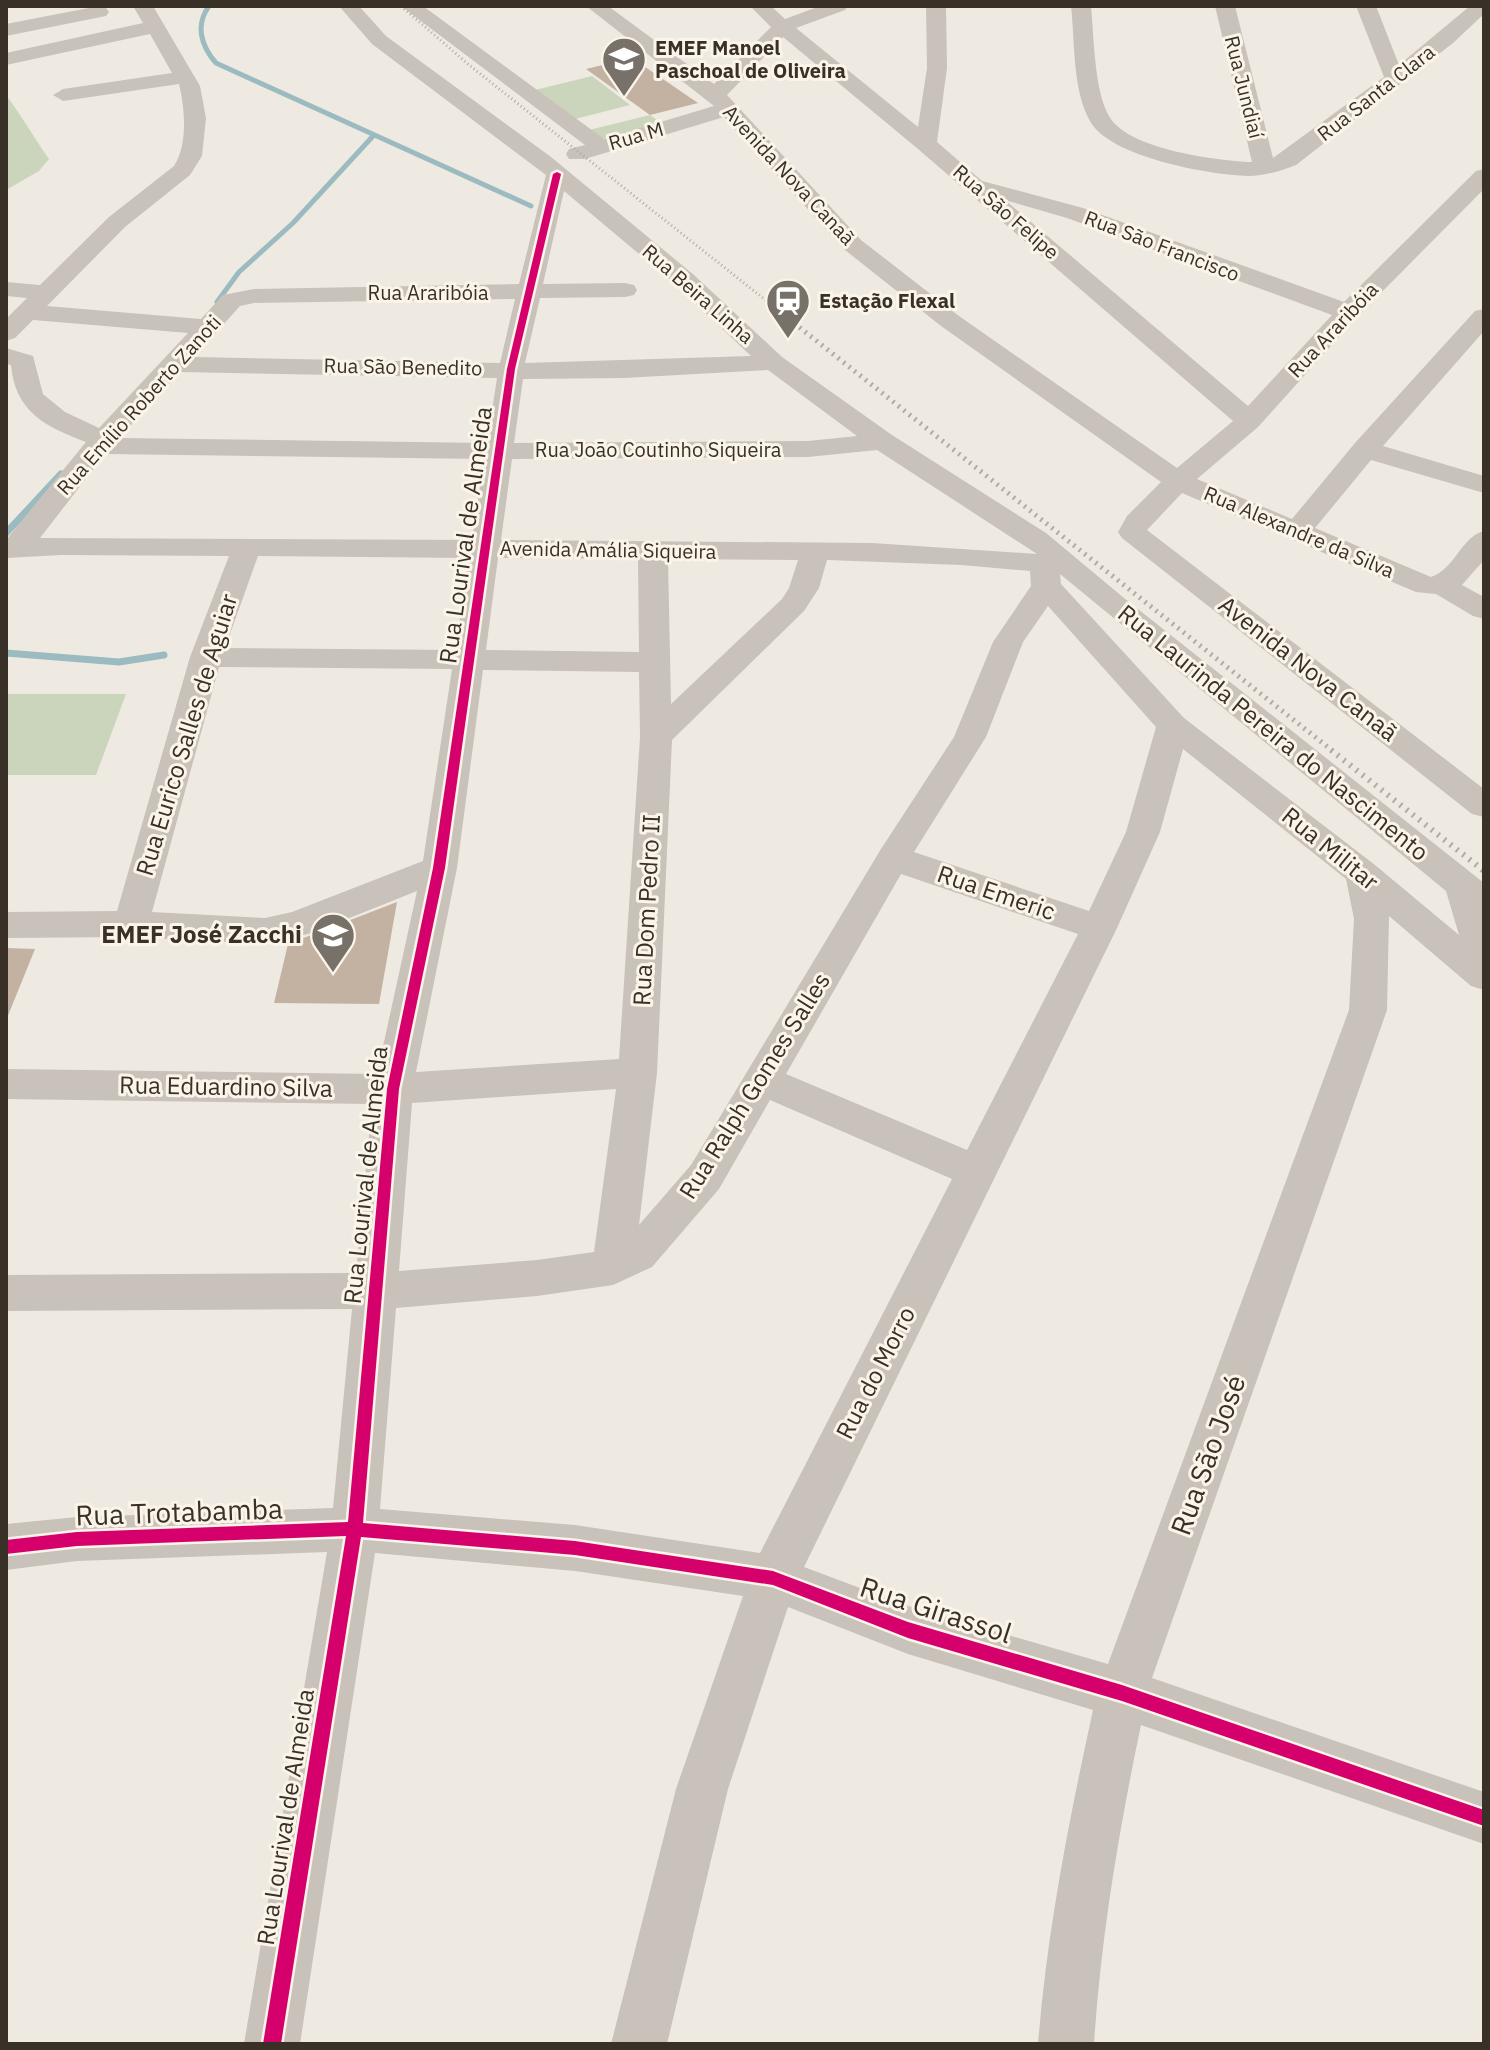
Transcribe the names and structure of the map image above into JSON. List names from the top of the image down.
{
  "streets": {
    "street": [
      "Rua Jundiaí",
      "Rua Santa Clara",
      "Rua M",
      "Avenida Nova Canaã",
      "Rua São Felipe",
      "Rua São Francisco",
      "Rua Araribóia",
      "Rua Beira Linha",
      "Rua São Benedito",
      "Rua Emílio Roberto Zanoti",
      "Rua João Coutinho Siqueira",
      "Rua Alexandre da Silva",
      "Rua Lourival de Almeida",
      "Avenida Amália Siqueira",
      "Rua Laurinda Pereira do Nascimento",
      "Rua Eurico Salles de Aguiar",
      "Rua Militar",
      "Rua Emeric",
      "Rua Dom Pedro II",
      "Rua Ralph Gomes Salles",
      "Rua Eduardino Silva",
      "Rua do Morro",
      "Rua São José",
      "Rua Trotabamba",
      "Rua Girassol"
    ]
  },
  "crossings": [
    ["Rua Jundiaí", "Rua Santa Clara"],
    ["Rua M", "Avenida Nova Canaã"],
    ["Rua M", "Rua Beira Linha"],
    ["Rua M", "Rua Lourival de Almeida"],
    ["Avenida Nova Canaã", "Rua Araribóia"],
    ["Avenida Nova Canaã", "Rua Alexandre da Silva"],
    ["Rua São Felipe", "Rua São Francisco"],
    ["Rua São Felipe", "Rua Araribóia"],
    ["Rua São Francisco", "Rua Araribóia"],
    ["Rua Araribóia", "Rua Emílio Roberto Zanoti"],
    ["Rua Araribóia", "Rua Alexandre da Silva"],
    ["Rua Araribóia", "Rua Lourival de Almeida"],
    ["Rua Beira Linha", "Rua São Benedito"],
    ["Rua Beira Linha", "Rua João Coutinho Siqueira"],
    ["Rua Beira Linha", "Rua Lourival de Almeida"],
    ["Rua Beira Linha", "Avenida Amália Siqueira"],
    ["Rua Beira Linha", "Rua Laurinda Pereira do Nascimento"],
    ["Rua Beira Linha", "Rua Militar"],
    ["Rua Beira Linha", "Rua Ralph Gomes Salles"],
    ["Rua São Benedito", "Rua Emílio Roberto Zanoti"],
    ["Rua São Benedito", "Rua Lourival de Almeida"],
    ["Rua Emílio Roberto Zanoti", "Rua João Coutinho Siqueira"],
    ["Rua Emílio Roberto Zanoti", "Avenida Amália Siqueira"],
    ["Rua João Coutinho Siqueira", "Rua Lourival de Almeida"],
    ["Rua Lourival de Almeida", "Avenida Amália Siqueira"],
    ["Rua Lourival de Almeida", "Rua Ralph Gomes Salles"],
    ["Rua Lourival de Almeida", "Rua Eduardino Silva"],
    ["Rua Lourival de Almeida", "Rua Trotabamba"],
    ["Rua Lourival de Almeida", "Rua Girassol"],
    ["Avenida Amália Siqueira", "Rua Laurinda Pereira do Nascimento"],
    ["Avenida Amália Siqueira", "Rua Eurico Salles de Aguiar"],
    ["Avenida Amália Siqueira", "Rua Militar"],
    ["Avenida Amália Siqueira", "Rua Dom Pedro II"],
    ["Avenida Amália Siqueira", "Rua Ralph Gomes Salles"],
    ["Rua Laurinda Pereira do Nascimento", "Rua Militar"],
    ["Rua Laurinda Pereira do Nascimento", "Rua Ralph Gomes Salles"],
    ["Rua Militar", "Rua Ralph Gomes Salles"],
    ["Rua Militar", "Rua do Morro"],
    ["Rua Militar", "Rua São José"],
    ["Rua Emeric", "Rua Ralph Gomes Salles"],
    ["Rua Emeric", "Rua do Morro"],
    ["Rua Dom Pedro II", "Rua Ralph Gomes Salles"],
    ["Rua Dom Pedro II", "Rua Eduardino Silva"],
    ["Rua do Morro", "Rua Girassol"],
    ["Rua São José", "Rua Girassol"],
    ["Rua Trotabamba", "Rua Girassol"]
  ],
  "places": {
    "school or university": ["EMEF Manoel Paschoal de Oliveira", "EMEF José Zacchi"],
    "station": ["Estação Flexal"]
  }
}
